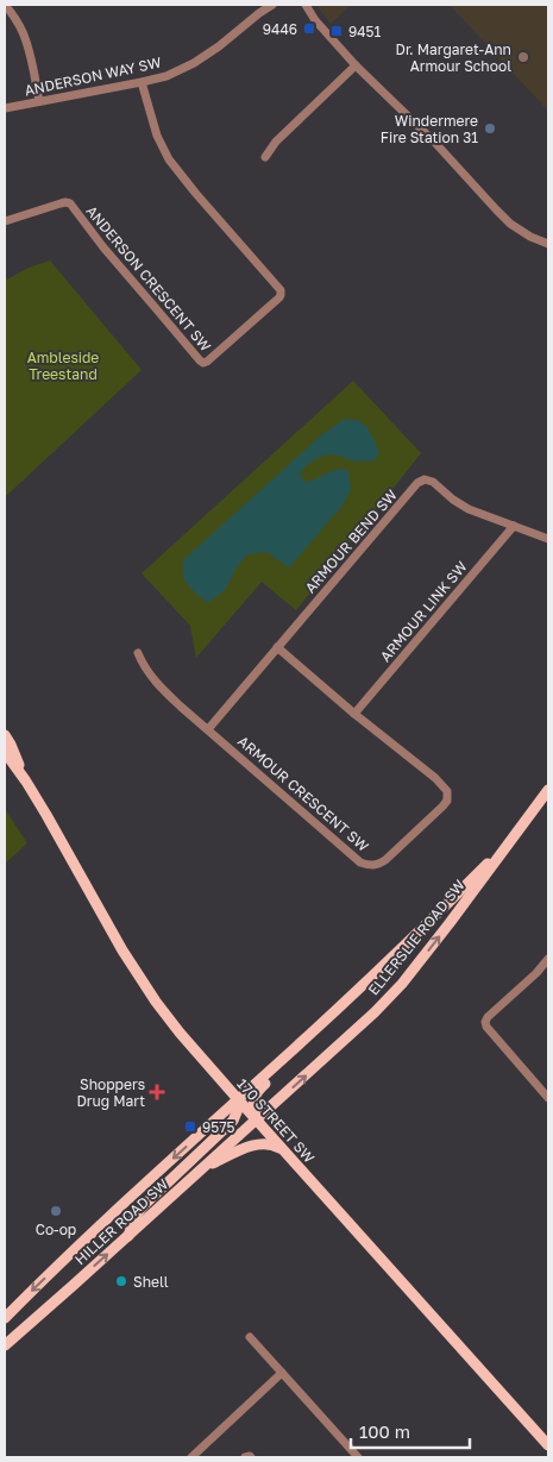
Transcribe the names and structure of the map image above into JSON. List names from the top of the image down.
{
  "streets": {
    "main road": ["ELLERSLIE ROAD SW", "170 STREET SW", "HILLER ROAD SW"],
    "street": [
      "ANDERSON WAY SW",
      "ANDERSON CRESCENT SW",
      "ARMOUR BEND SW",
      "ARMOUR LINK SW",
      "ARMOUR CRESCENT SW"
    ]
  },
  "crossings": [
    ["ANDERSON WAY SW", "ANDERSON CRESCENT SW"],
    ["ARMOUR BEND SW", "ARMOUR LINK SW"],
    ["ARMOUR BEND SW", "ARMOUR CRESCENT SW"],
    ["ARMOUR LINK SW", "ARMOUR CRESCENT SW"],
    ["ELLERSLIE ROAD SW", "170 STREET SW"],
    ["ELLERSLIE ROAD SW", "HILLER ROAD SW"],
    ["170 STREET SW", "HILLER ROAD SW"]
  ],
  "parks": ["Ambleside Treestand"],
  "places": {
    "transit": ["9446", "9451", "9575"],
    "other": [
      "Dr. Margaret-Ann Armour School",
      "Windermere Fire Station 31",
      "Co-op",
      "Shell"
    ],
    "health": ["Shoppers Drug Mart"]
  },
  "scale_bar": "100 m"
}
